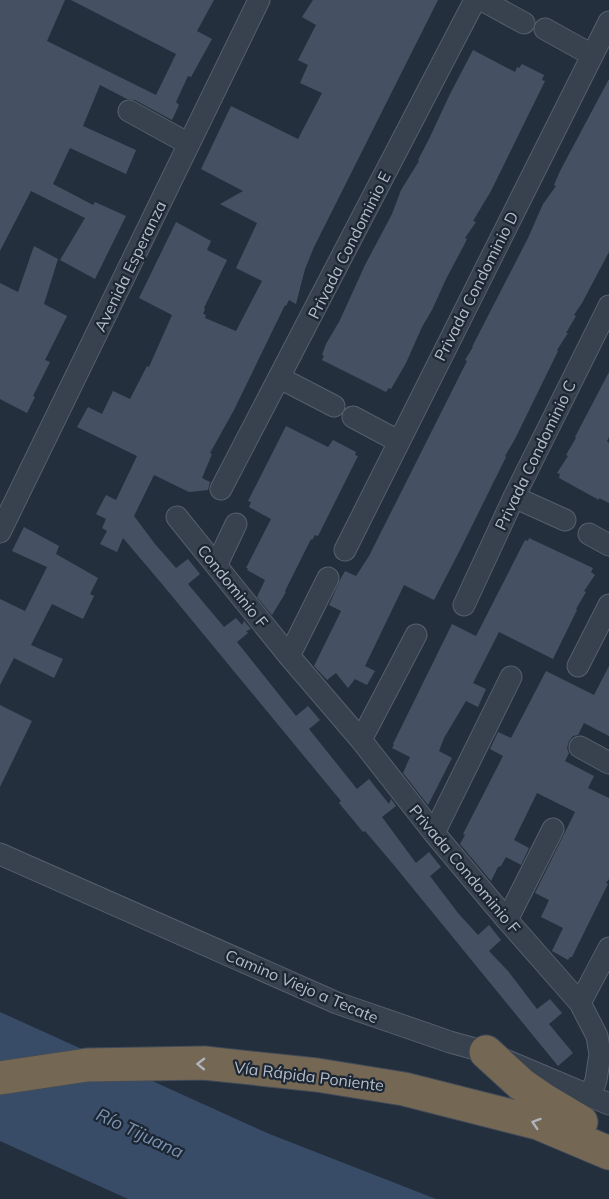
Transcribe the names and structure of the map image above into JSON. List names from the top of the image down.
{
  "streets": {
    "highway": ["Vía Rápida Poniente"],
    "street": [
      "Privada Condominio E",
      "Avenida Esperanza",
      "Privada Condominio D",
      "Privada Condominio C",
      "Condominio F",
      "Privada Condominio F",
      "Camino Viejo a Tecate"
    ]
  },
  "crossings": [
    ["Condominio F", "Privada Condominio F"],
    ["Privada Condominio F", "Camino Viejo a Tecate"]
  ],
  "one_way": ["Vía Rápida Poniente"],
  "water": ["Río Tijuana"]
}
